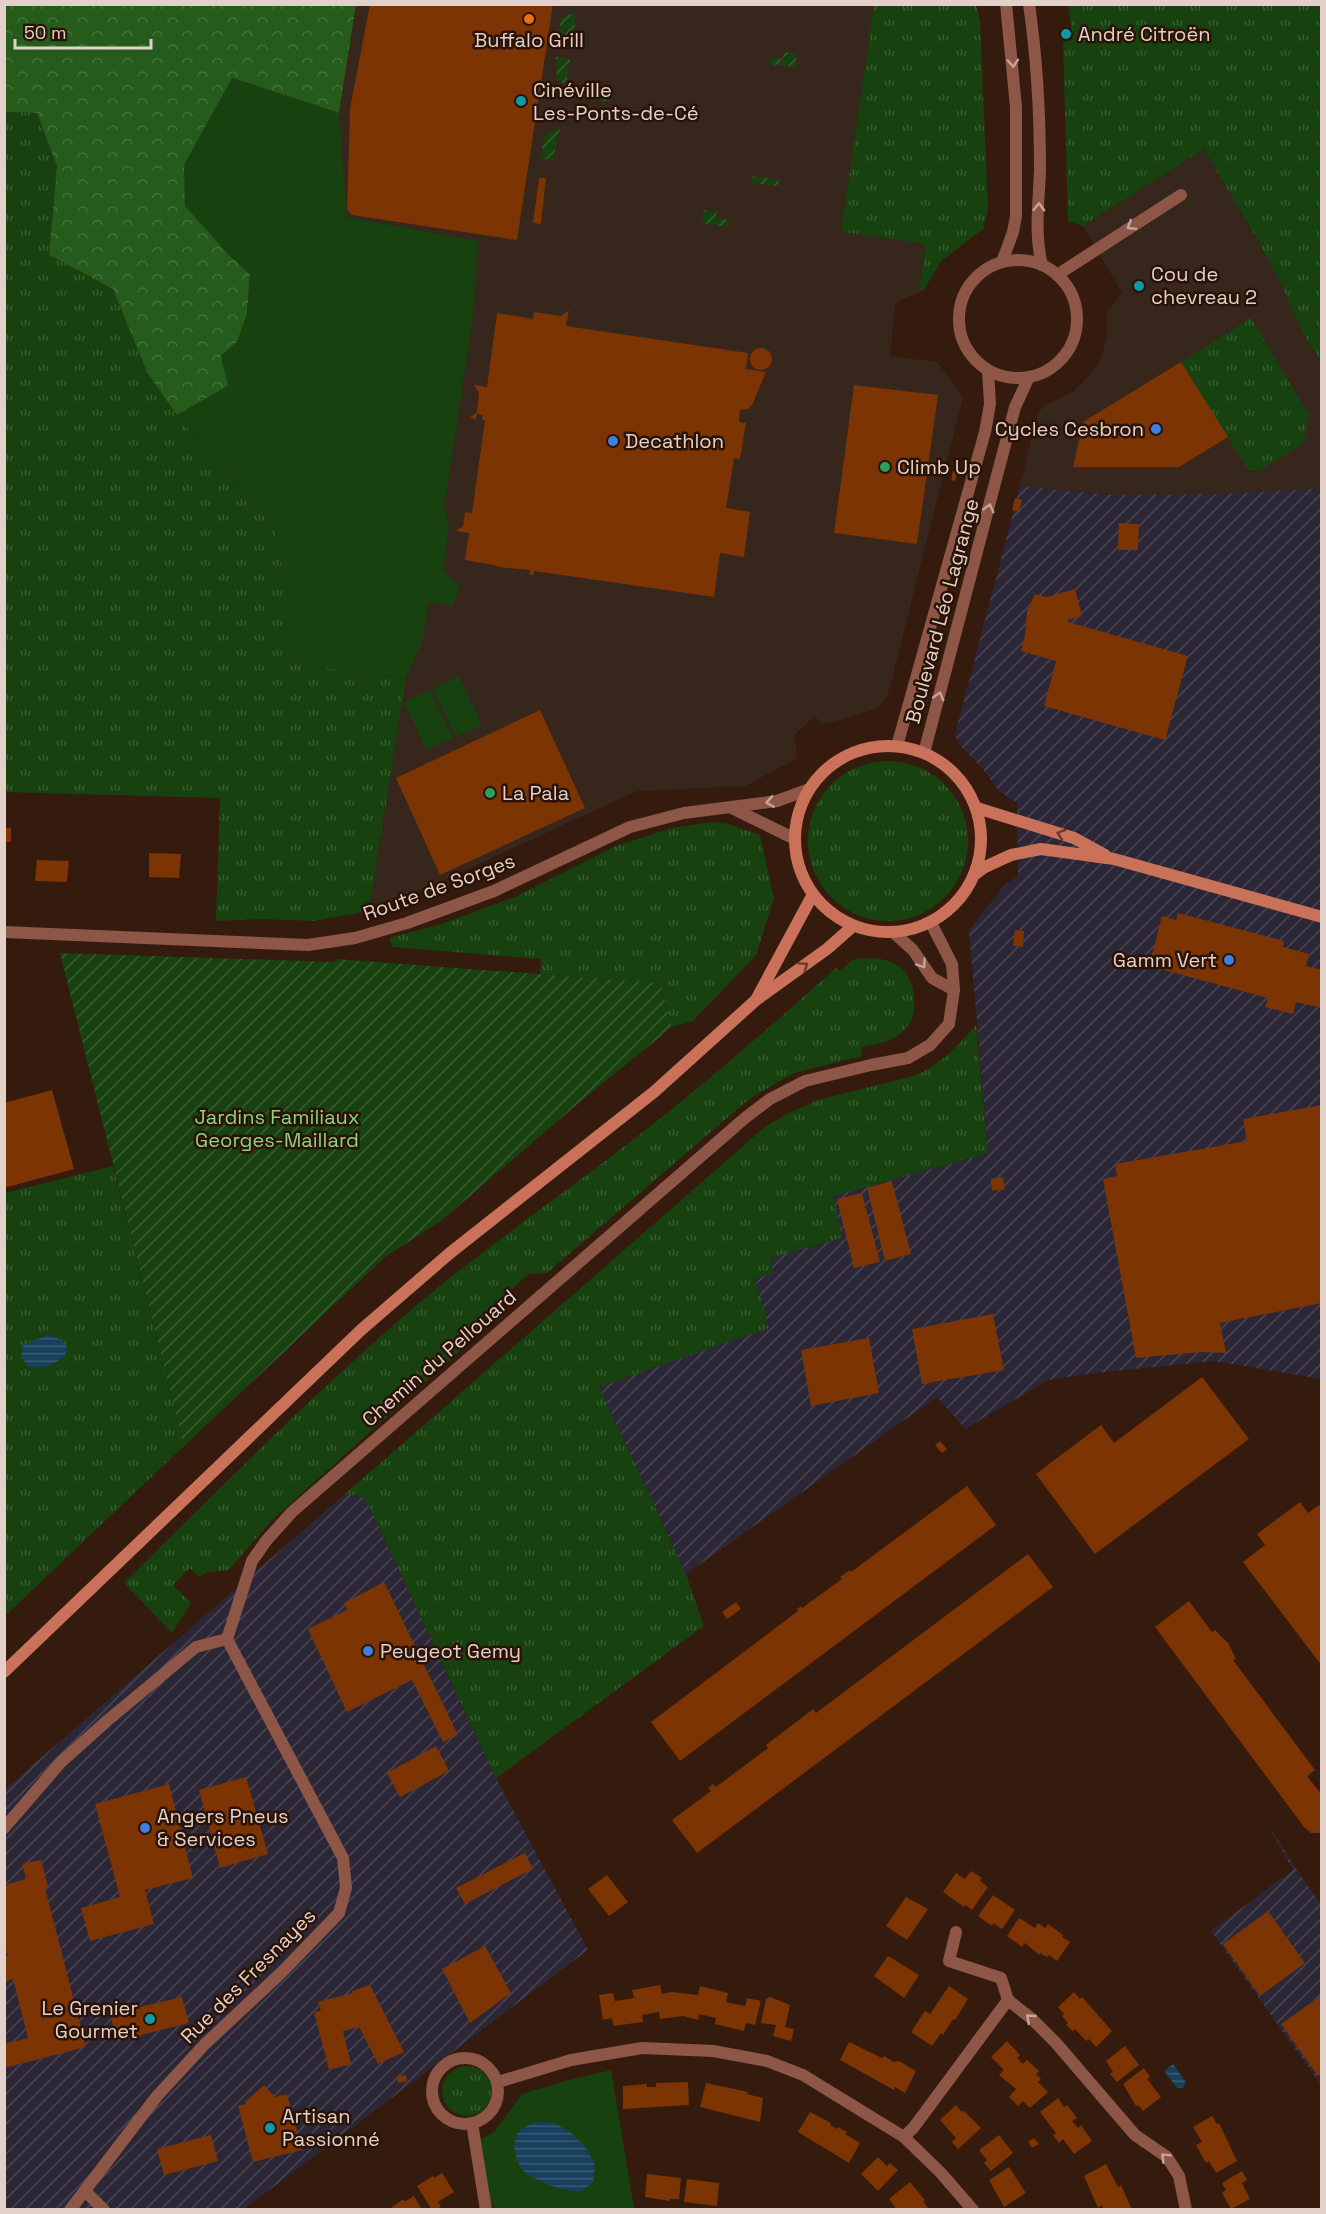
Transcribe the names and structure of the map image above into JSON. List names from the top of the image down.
{
  "streets": {
    "street": [
      "Boulevard Léo Lagrange",
      "Route de Sorges",
      "Chemin du Pellouard",
      "Rue des Fresnayes"
    ]
  },
  "crossings": [
    ["Boulevard Léo Lagrange", "Route de Sorges"],
    ["Boulevard Léo Lagrange", "Chemin du Pellouard"],
    ["Route de Sorges", "Chemin du Pellouard"],
    ["Chemin du Pellouard", "Rue des Fresnayes"]
  ],
  "parks": ["Jardins Familiaux Georges-Maillard"],
  "places": [
    "Buffalo Grill",
    "André Citroën",
    "Cinéville Les-Ponts-de-Cé",
    "Cou de chevreau 2",
    "Cycles Cesbron",
    "Decathlon",
    "Climb Up",
    "La Pala",
    "Gamm Vert",
    "Peugeot Gemy",
    "Angers Pneus & Services",
    "Le Grenier Gourmet",
    "Artisan Passionné"
  ],
  "scale_bar": "50 m"
}
